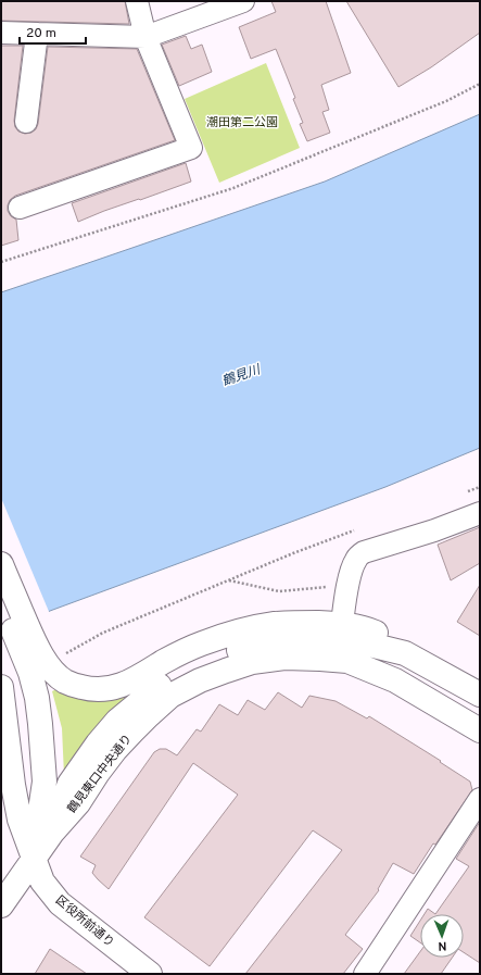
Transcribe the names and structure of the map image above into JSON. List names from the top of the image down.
{
  "streets": {
    "street": ["鶴見東口中央通り", "区役所前通り"]
  },
  "crossings": [
    ["鶴見東口中央通り", "区役所前通り"]
  ],
  "water": ["鶴見川"],
  "parks": ["潮田第二公園"],
  "scale_bar": "20 m",
  "north": "bottom"
}
